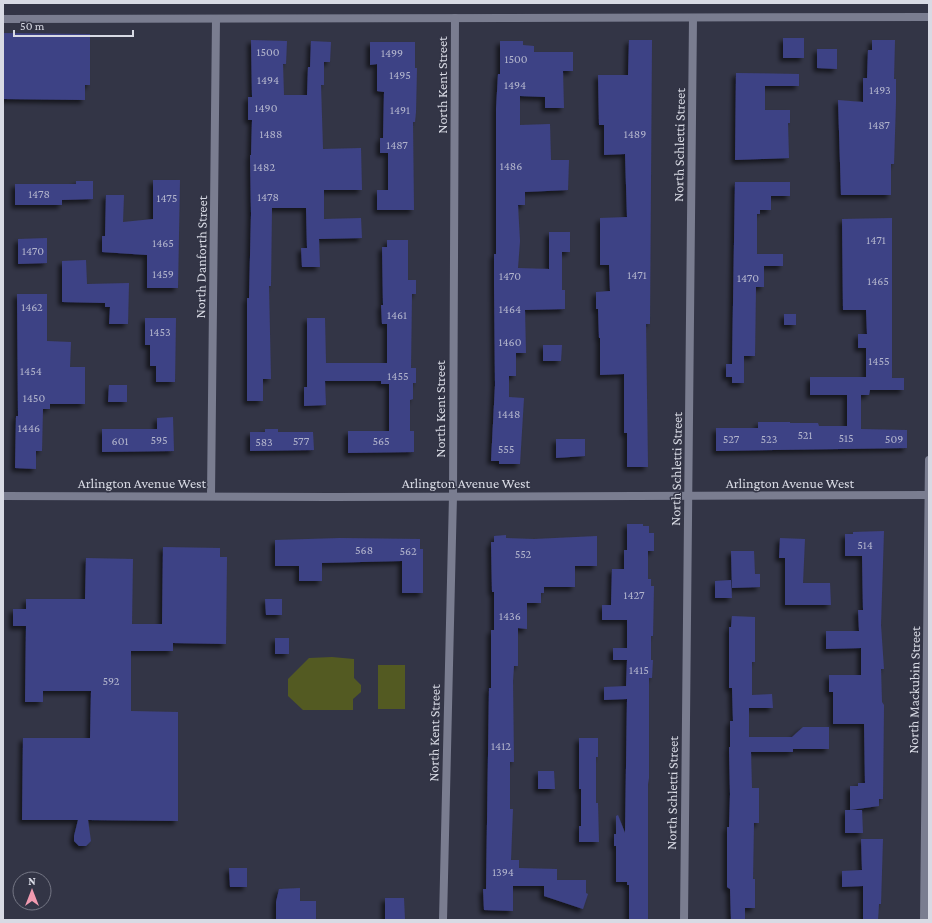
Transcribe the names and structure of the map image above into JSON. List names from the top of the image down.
{
  "streets": {
    "street": [
      "North Kent Street",
      "North Schletti Street",
      "North Danforth Street",
      "Arlington Avenue West",
      "North Mackubin Street"
    ]
  },
  "crossings": [
    ["North Kent Street", "Arlington Avenue West"],
    ["North Schletti Street", "Arlington Avenue West"],
    ["North Danforth Street", "Arlington Avenue West"],
    ["Arlington Avenue West", "North Mackubin Street"]
  ],
  "house_numbers": [
    "1500",
    "1499",
    "1500",
    "1495",
    "1494",
    "1494",
    "1493",
    "1490",
    "1491",
    "1487",
    "1488",
    "1489",
    "1487",
    "1486",
    "1482",
    "1478",
    "1478",
    "1475",
    "1471",
    "1465",
    "1470",
    "1459",
    "1471",
    "1470",
    "1470",
    "1465",
    "1462",
    "1464",
    "1461",
    "1453",
    "1460",
    "1455",
    "1454",
    "1455",
    "1450",
    "1448",
    "1446",
    "521",
    "515",
    "527",
    "523",
    "509",
    "595",
    "601",
    "577",
    "565",
    "583",
    "555",
    "514",
    "568",
    "562",
    "552",
    "1427",
    "1436",
    "1415",
    "592",
    "1412",
    "1394"
  ],
  "scale_bar": "50 m",
  "north": "top"
}
